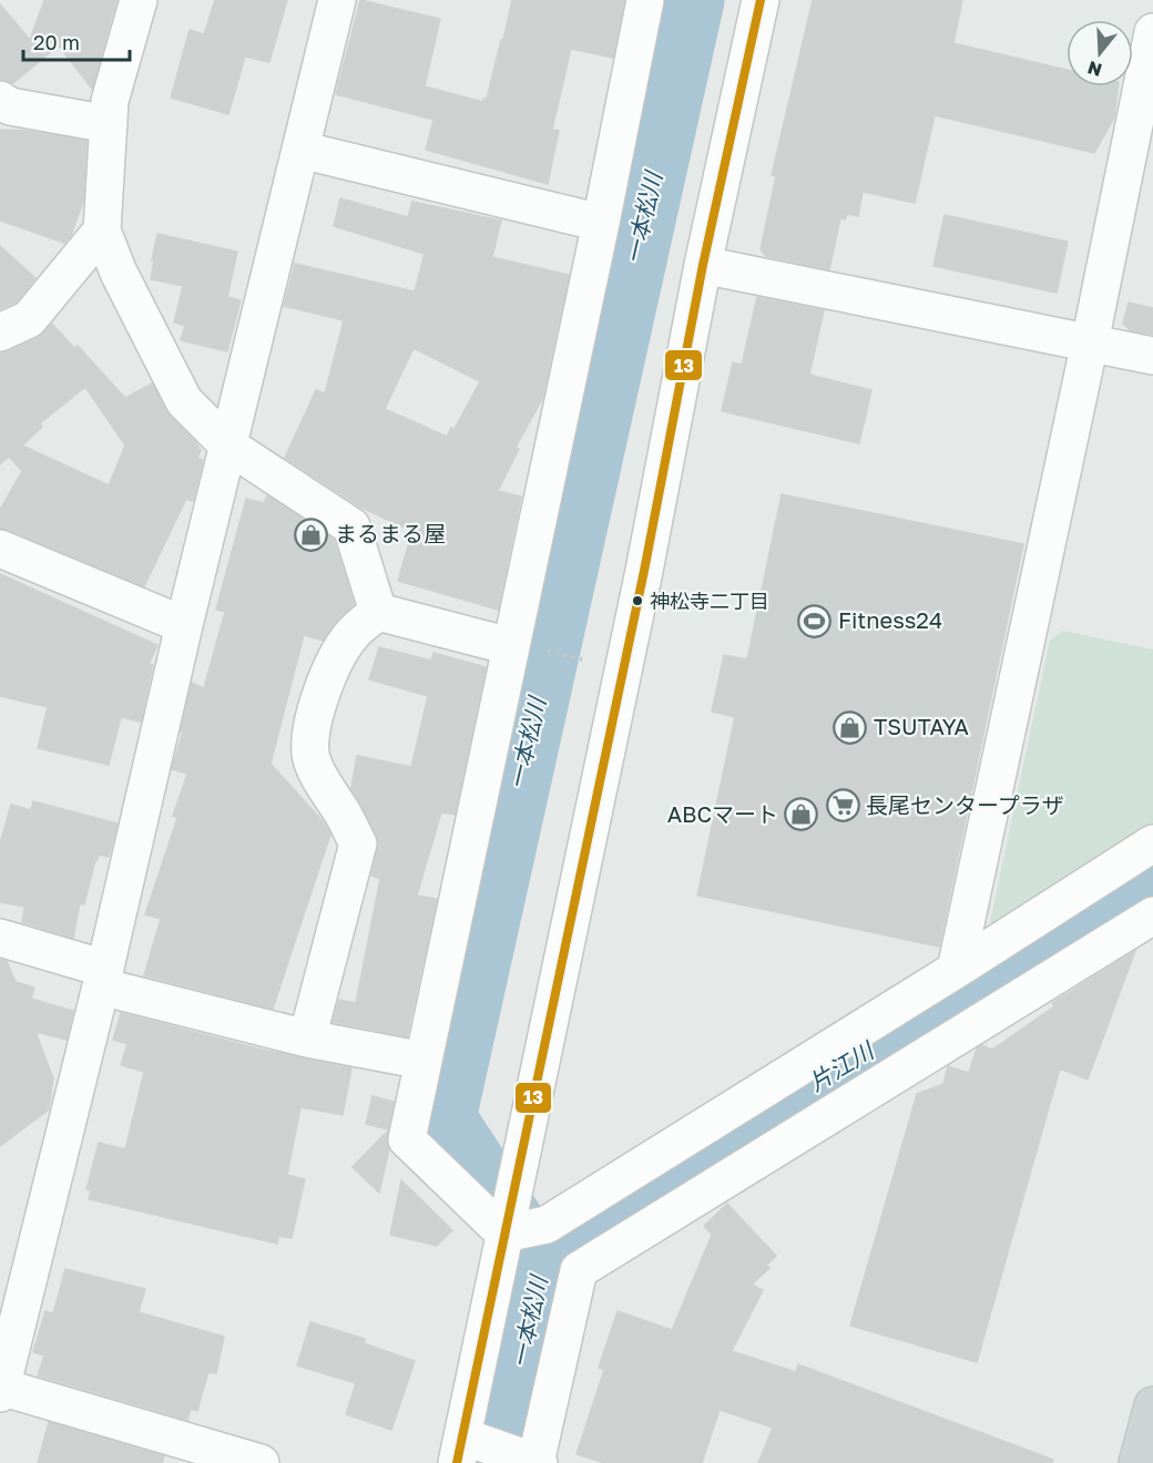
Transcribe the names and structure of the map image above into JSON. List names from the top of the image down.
{
  "water": ["一本松川", "片江川"],
  "places": {
    "shop": ["まるまる屋", "TSUTAYA", "ABCマート"],
    "other": ["神松寺二丁目"],
    "sports": ["Fitness24"],
    "supermarket": ["長尾センタープラザ"]
  },
  "lines": ["transit line 13"],
  "scale_bar": "20 m",
  "north": "bottom"
}
